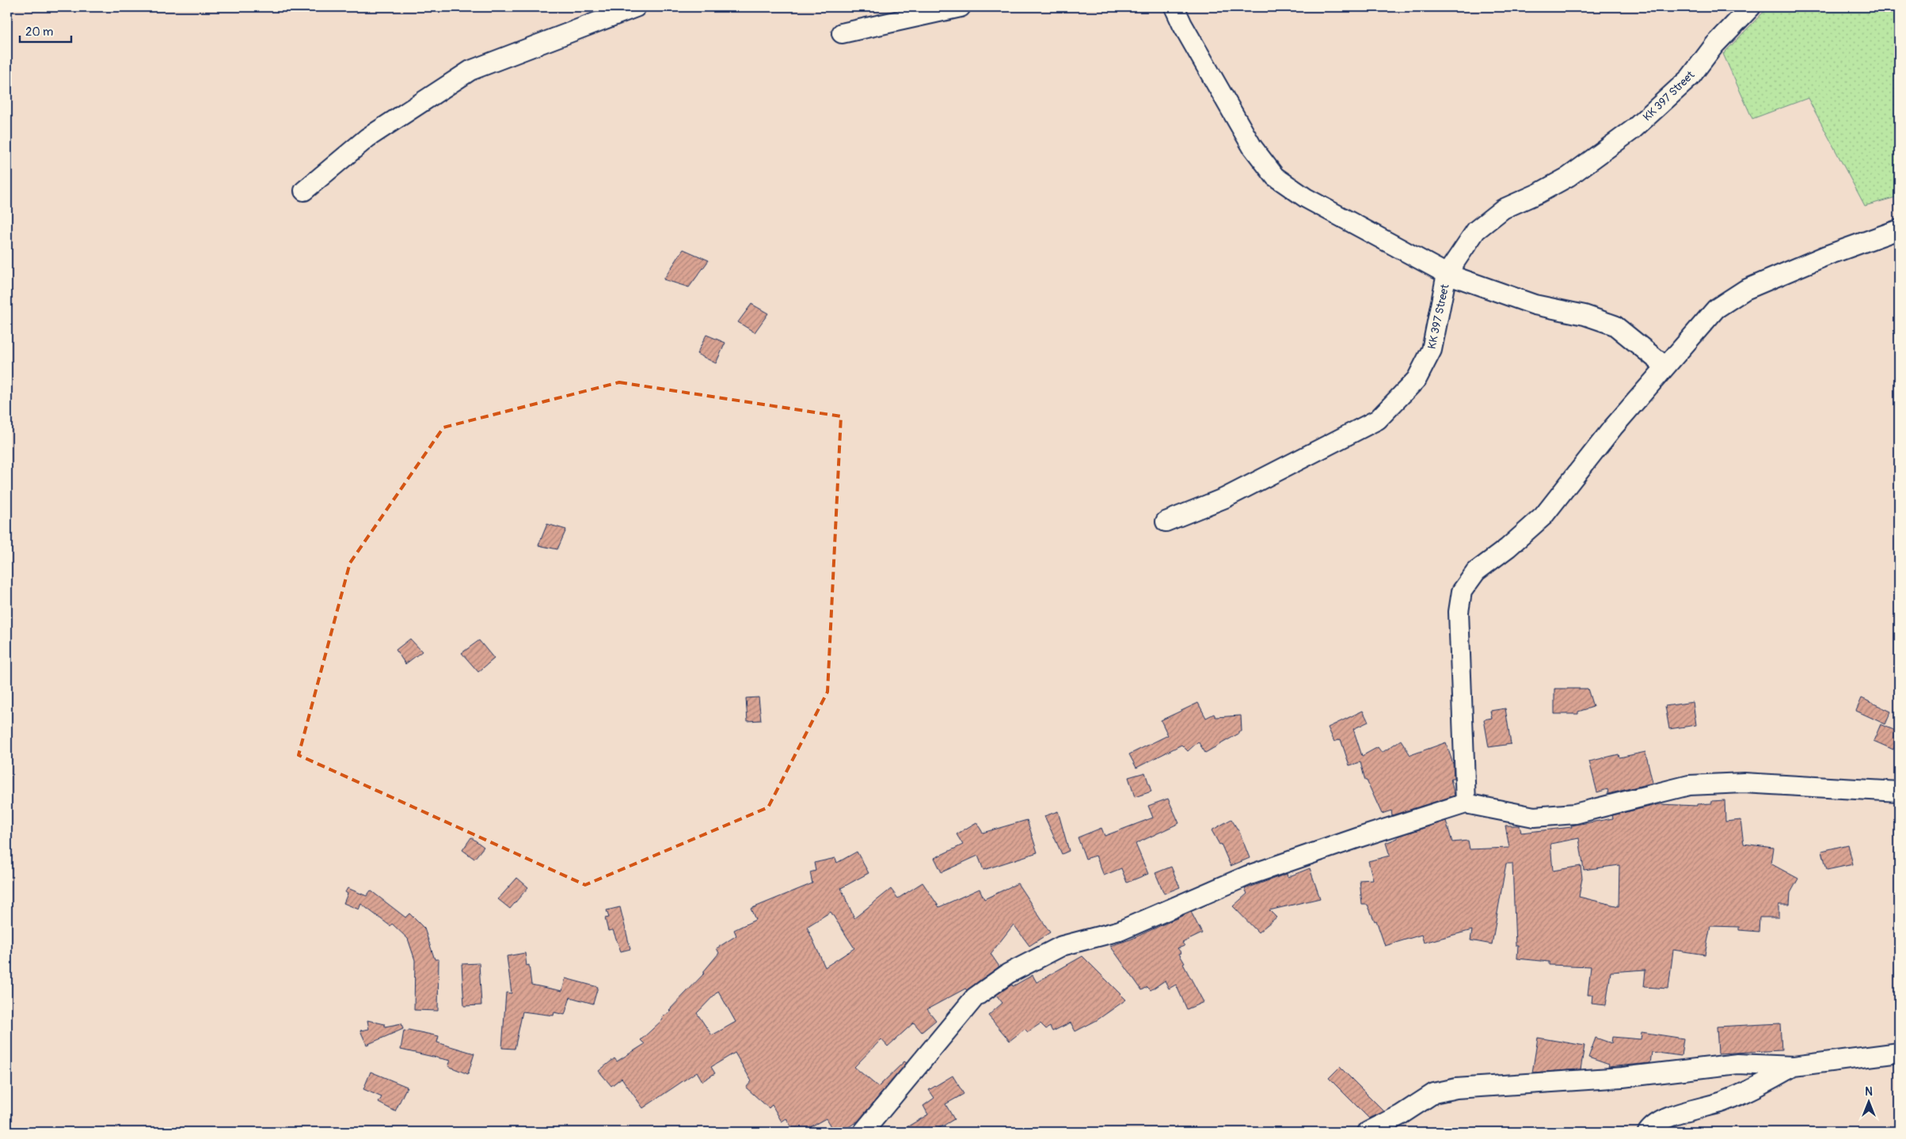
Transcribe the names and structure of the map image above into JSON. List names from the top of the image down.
{
  "streets": {
    "street": ["KK 397 Street"]
  },
  "scale_bar": "20 m",
  "north": "top"
}
